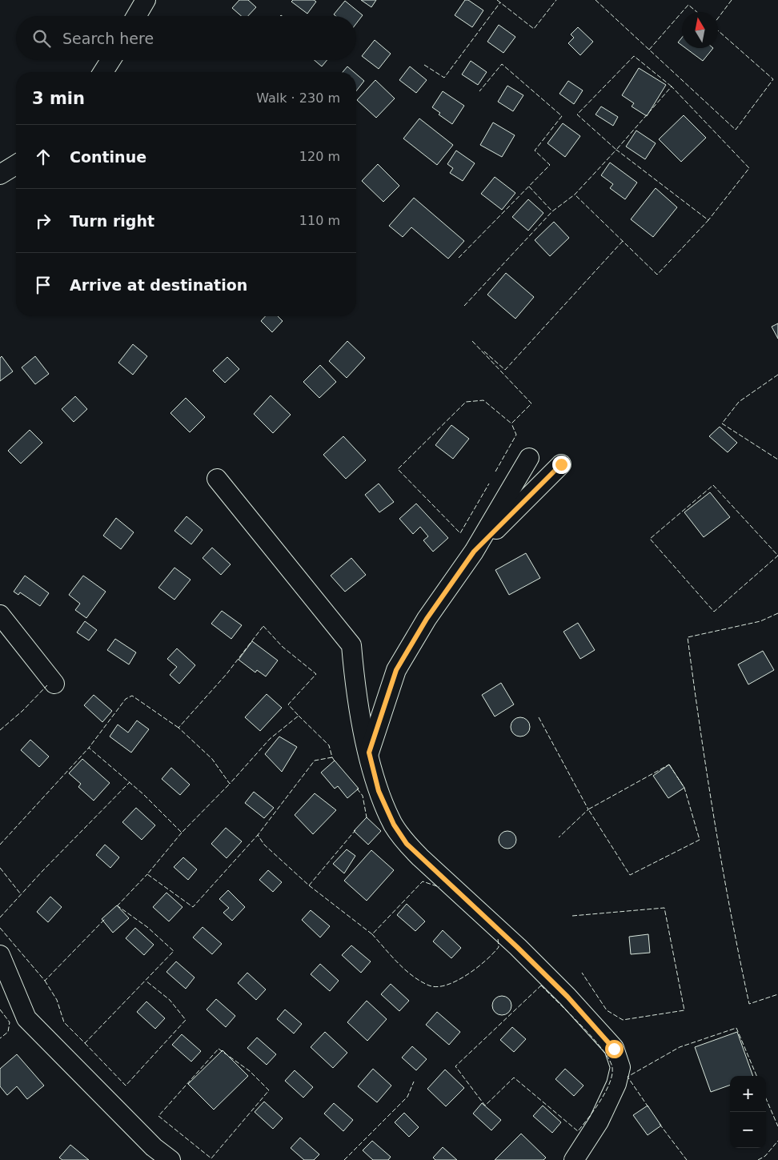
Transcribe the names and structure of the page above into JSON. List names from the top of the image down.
{
  "north": "top",
  "page": {
    "search": "Search here",
    "heading": ["3 min", "Walk · 230 m"],
    "list": [
      ["Continue", "120 m"],
      ["Turn right", "110 m"],
      "Arrive at destination"
    ],
    "map_buttons": ["+", "−"]
  }
}
